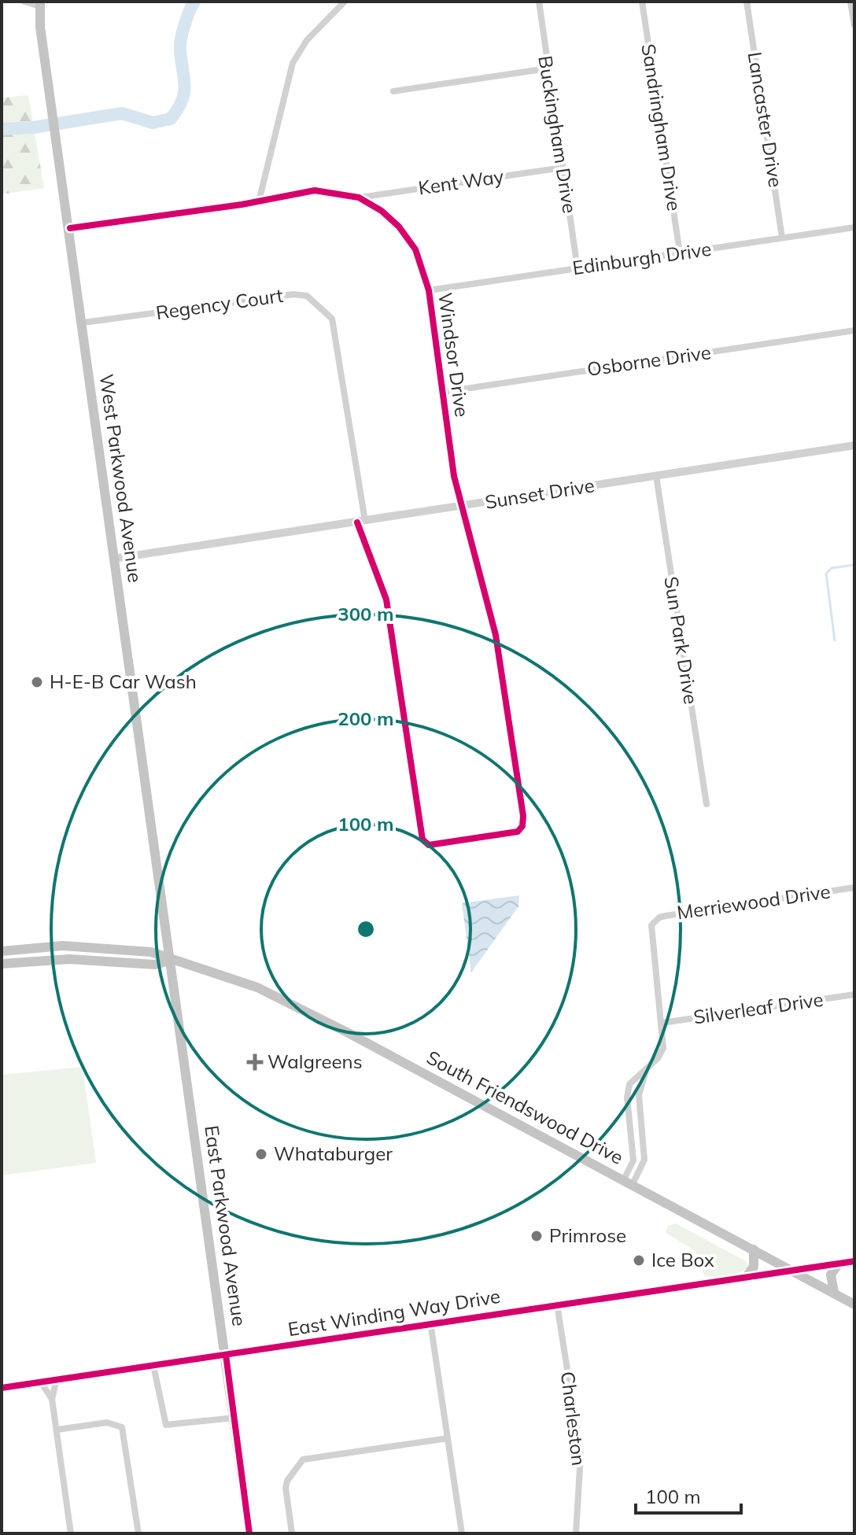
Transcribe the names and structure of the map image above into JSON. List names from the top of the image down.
{
  "streets": {
    "main road": ["West Parkwood Avenue", "South Friendswood Drive", "East Parkwood Avenue"],
    "street": [
      "Lancaster Drive",
      "Sandringham Drive",
      "Buckingham Drive",
      "Kent Way",
      "Edinburgh Drive",
      "Regency Court",
      "Windsor Drive",
      "Osborne Drive",
      "Sunset Drive",
      "Sun Park Drive",
      "Merriewood Drive",
      "Silverleaf Drive",
      "East Winding Way Drive",
      "Charleston"
    ]
  },
  "crossings": [
    ["Lancaster Drive", "Edinburgh Drive"],
    ["Sandringham Drive", "Edinburgh Drive"],
    ["Buckingham Drive", "Kent Way"],
    ["Buckingham Drive", "Edinburgh Drive"],
    ["Kent Way", "Windsor Drive"],
    ["Edinburgh Drive", "Windsor Drive"],
    ["Regency Court", "Windsor Drive"],
    ["Regency Court", "West Parkwood Avenue"],
    ["Regency Court", "Sunset Drive"],
    ["Windsor Drive", "Osborne Drive"],
    ["Windsor Drive", "West Parkwood Avenue"],
    ["Windsor Drive", "Sunset Drive"],
    ["West Parkwood Avenue", "Sunset Drive"],
    ["West Parkwood Avenue", "South Friendswood Drive"],
    ["West Parkwood Avenue", "East Parkwood Avenue"],
    ["Sunset Drive", "Sun Park Drive"],
    ["Merriewood Drive", "Silverleaf Drive"],
    ["South Friendswood Drive", "East Parkwood Avenue"],
    ["South Friendswood Drive", "East Winding Way Drive"],
    ["East Parkwood Avenue", "East Winding Way Drive"],
    ["East Winding Way Drive", "Charleston"]
  ],
  "places": {
    "other": [
      "H-E-B Car Wash",
      "Whataburger",
      "Primrose",
      "Ice Box"
    ],
    "health": ["Walgreens"]
  },
  "scale_bar": "100 m",
  "rings": ["300 m", "200 m", "100 m"]
}
